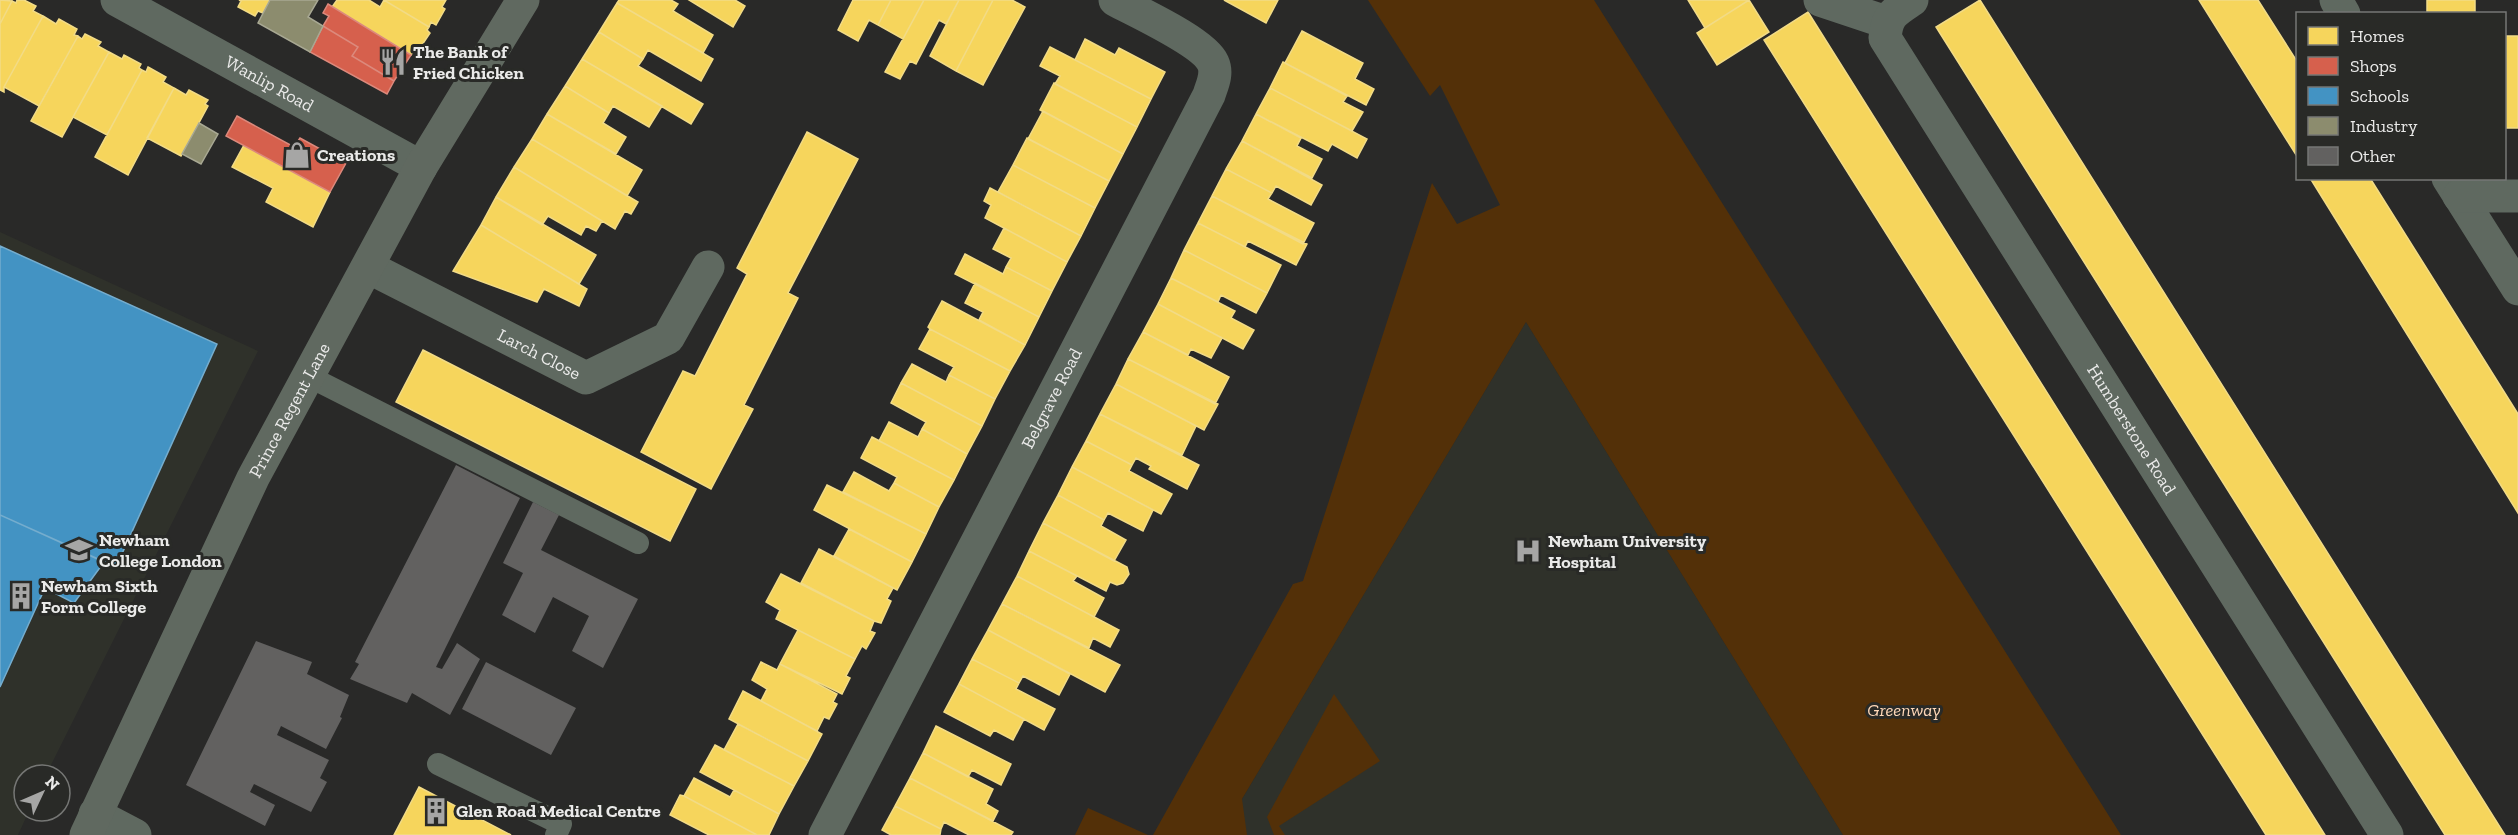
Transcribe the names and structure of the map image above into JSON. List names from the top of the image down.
{
  "streets": {
    "main road": ["Prince Regent Lane"],
    "street": [
      "Wanlip Road",
      "Larch Close",
      "Belgrave Road",
      "Humberstone Road"
    ]
  },
  "crossings": [
    ["Wanlip Road", "Prince Regent Lane"],
    ["Larch Close", "Prince Regent Lane"]
  ],
  "parks": ["Greenway"],
  "places": {
    "restaurant": ["The Bank of Fried Chicken"],
    "shop": ["Creations"],
    "school or university": ["Newham College London"],
    "hospital": ["Newham University Hospital"],
    "building": ["Newham Sixth Form College", "Glen Road Medical Centre"]
  },
  "legend": [
    "Homes",
    "Shops",
    "Schools",
    "Industry",
    "Other"
  ],
  "north": "top right"
}
